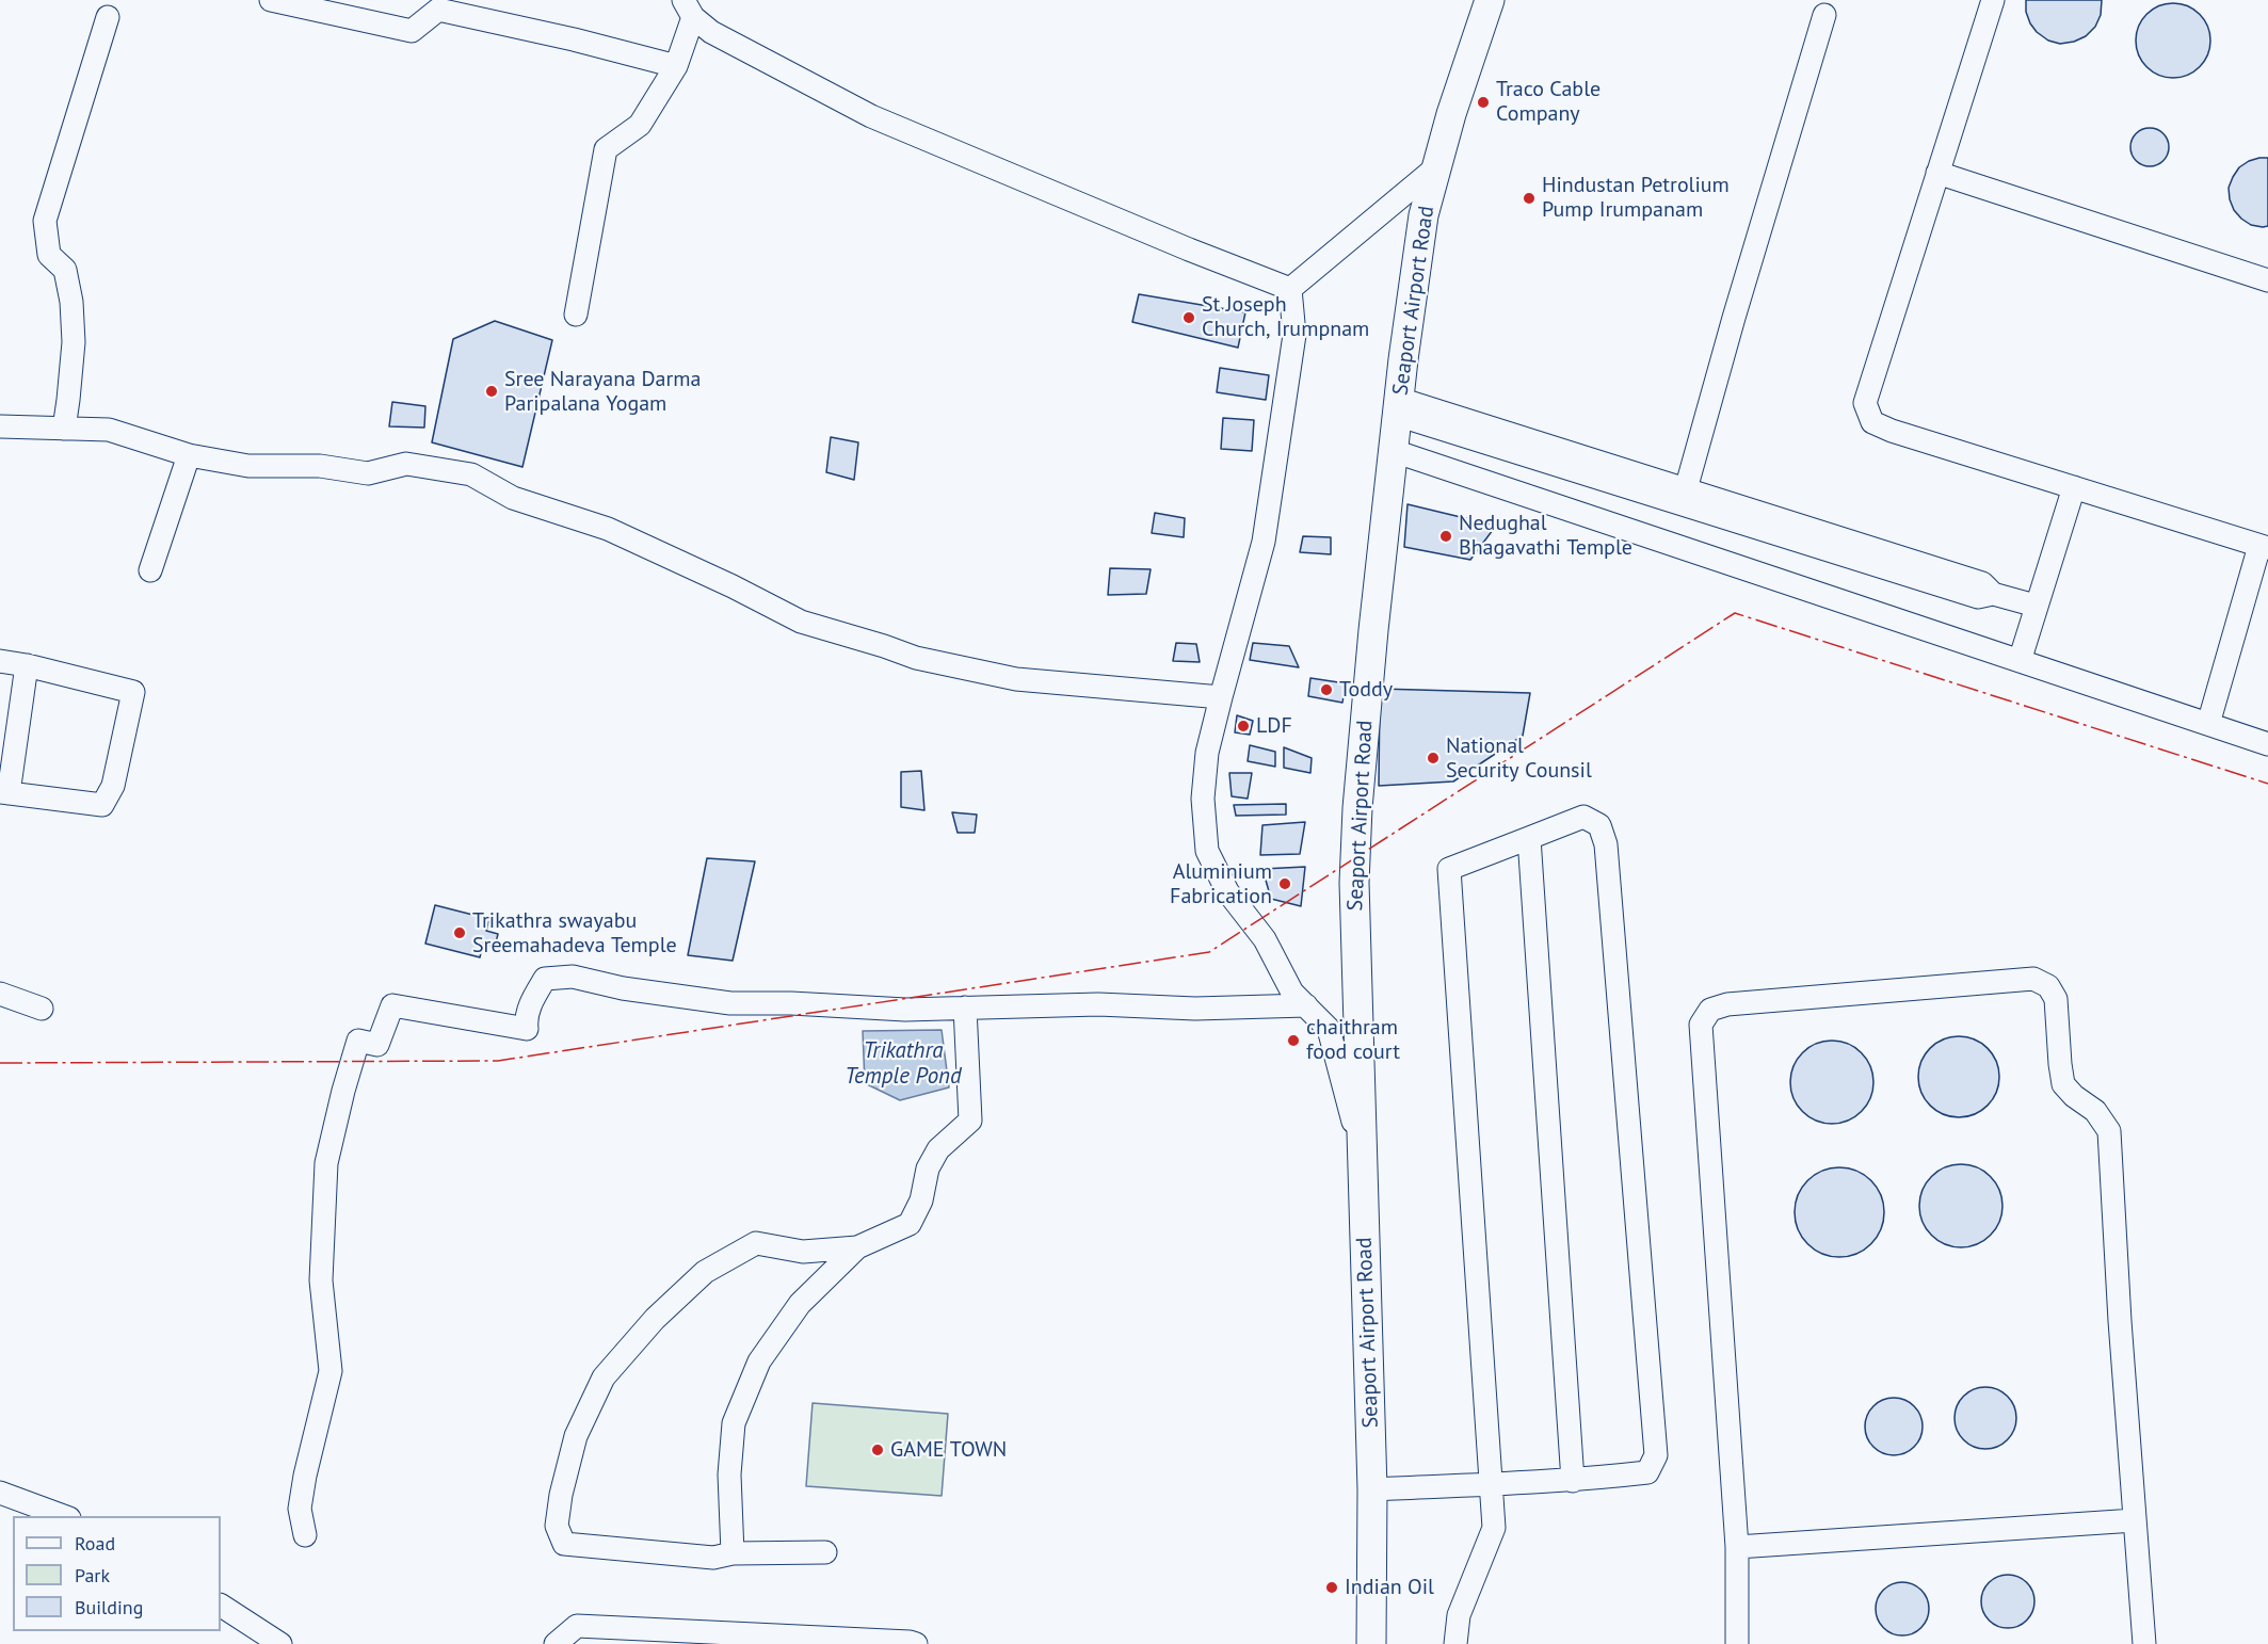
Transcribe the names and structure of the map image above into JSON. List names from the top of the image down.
{
  "streets": {
    "main road": ["Seaport Airport Road"]
  },
  "water": ["Trikathra Temple Pond"],
  "places": [
    "Traco Cable Company",
    "Hindustan Petrolium Pump Irumpanam",
    "St Joseph Church, Irumpnam",
    "Sree Narayana Darma Paripalana Yogam",
    "Nedughal Bhagavathi Temple",
    "Toddy",
    "LDF",
    "National Security Counsil",
    "Aluminium Fabrication",
    "Trikathra swayabu Sreemahadeva Temple",
    "chaithram food court",
    "GAME TOWN",
    "Indian Oil"
  ],
  "legend": ["Road", "Park", "Building"]
}
